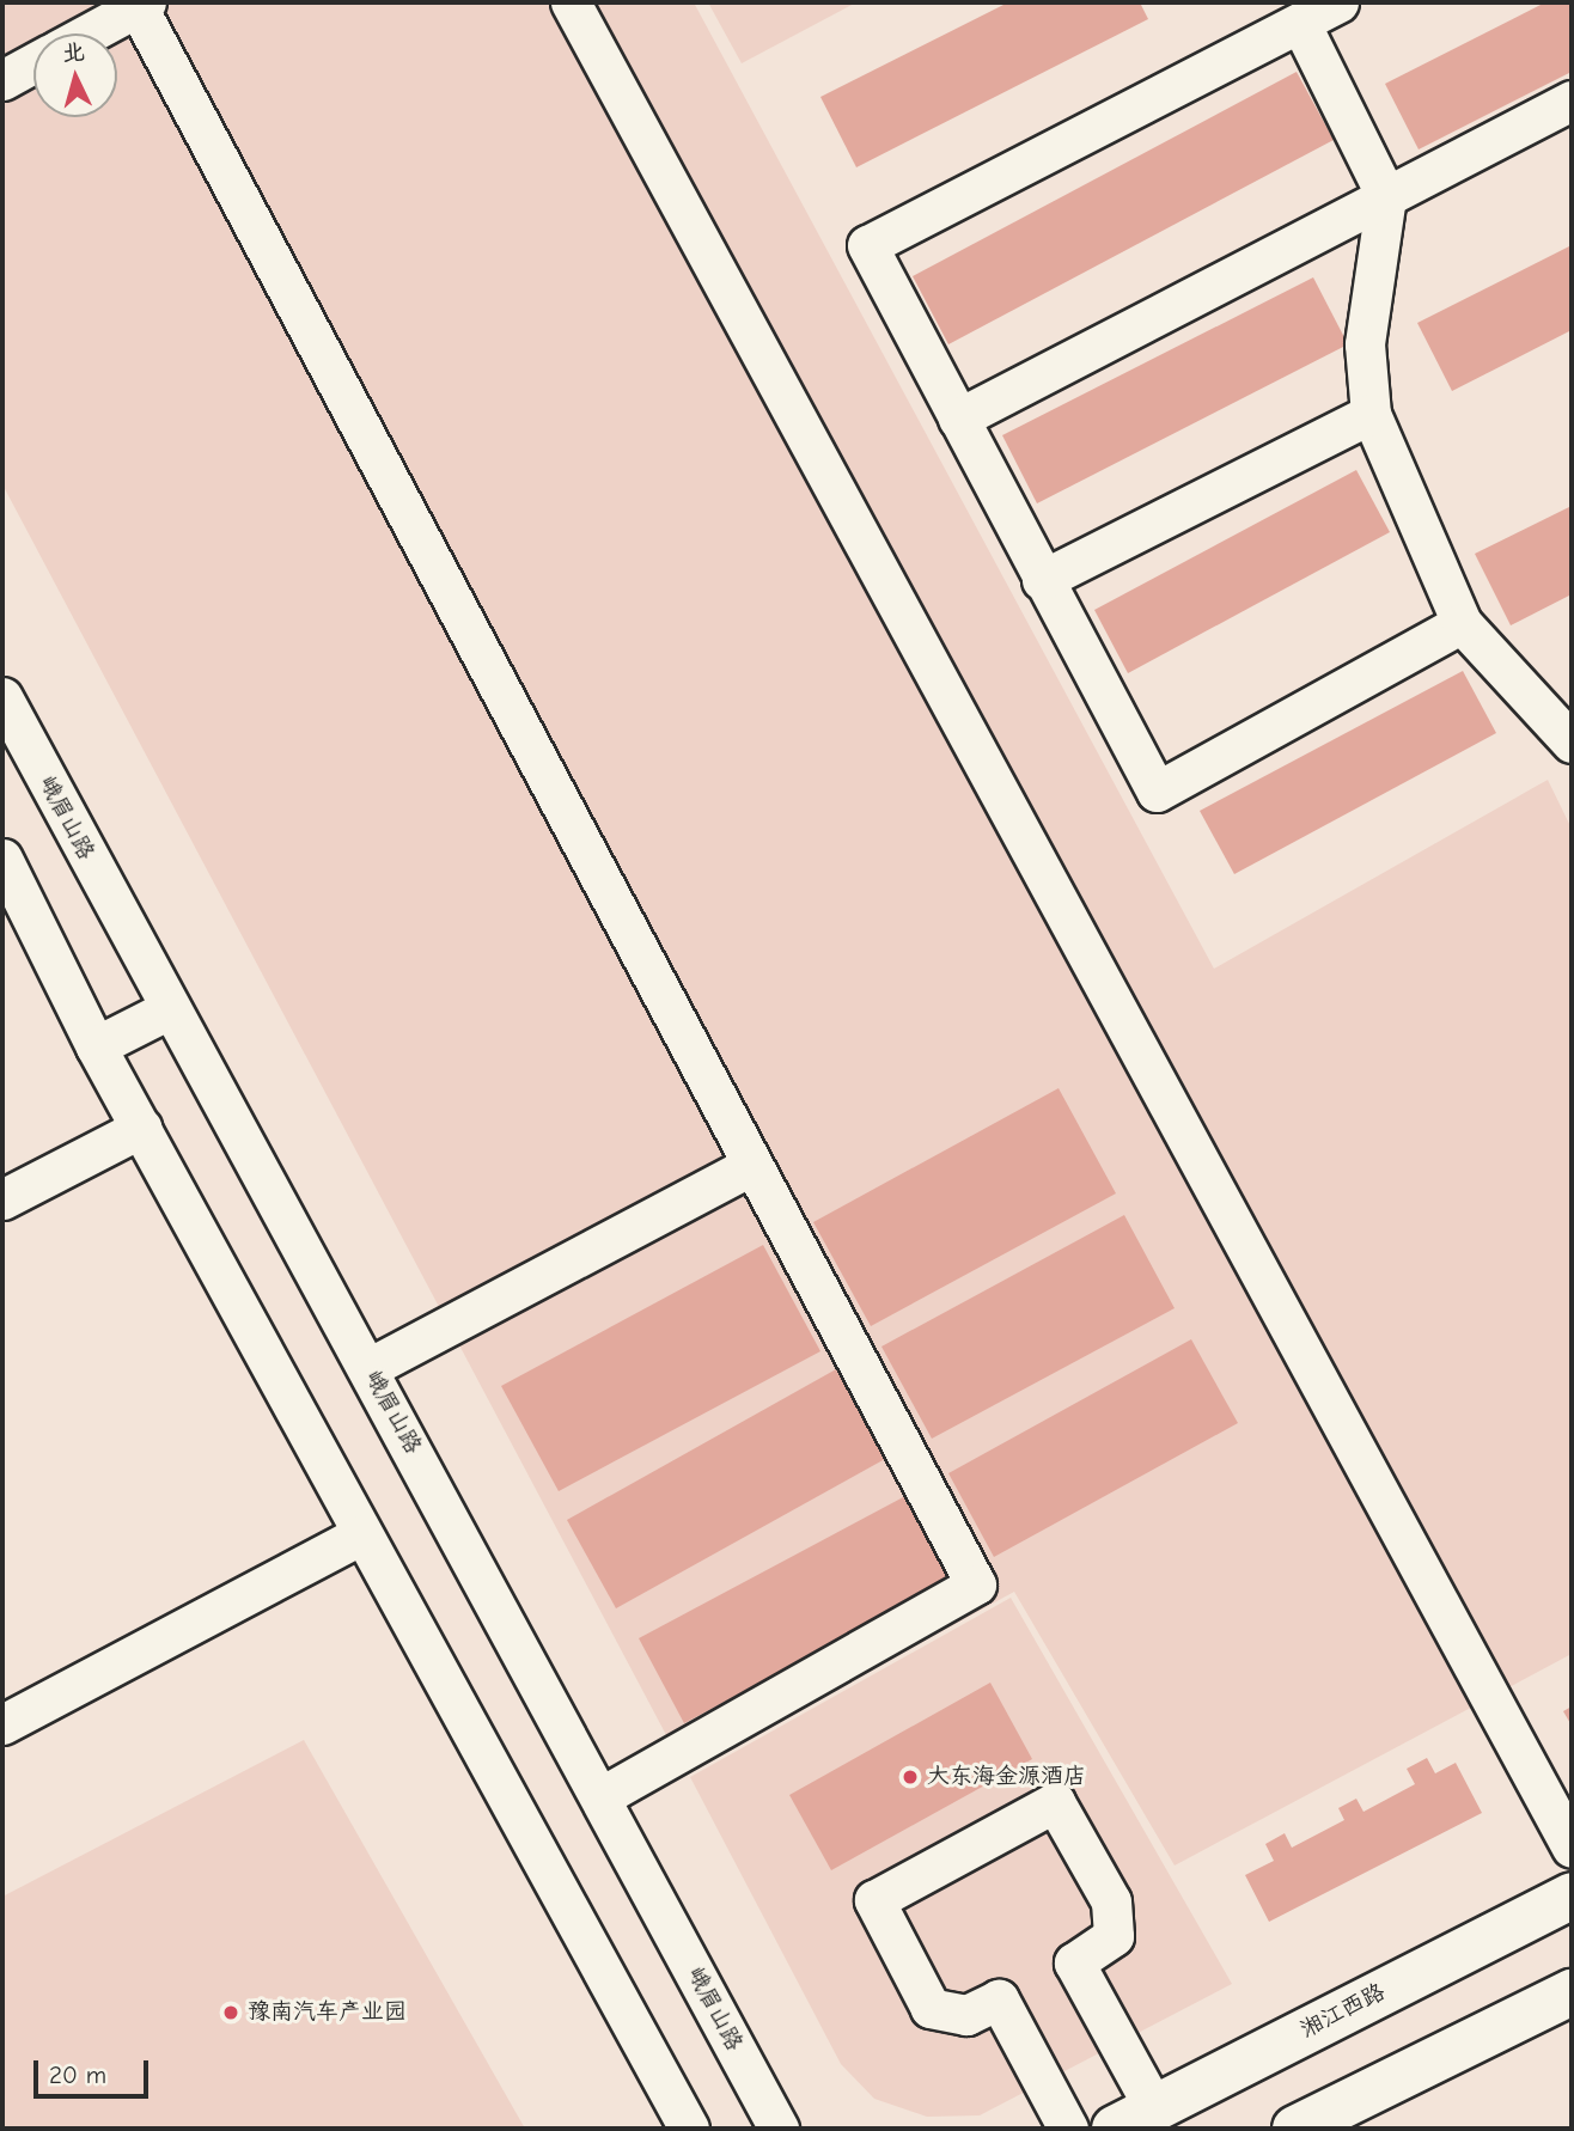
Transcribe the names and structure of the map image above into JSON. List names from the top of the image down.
{
  "streets": {
    "main road": ["湘江西路"],
    "street": ["峨眉山路"]
  },
  "places": ["大东海金源酒店", "豫南汽车产业园"],
  "scale_bar": "20 m",
  "north": "top"
}
